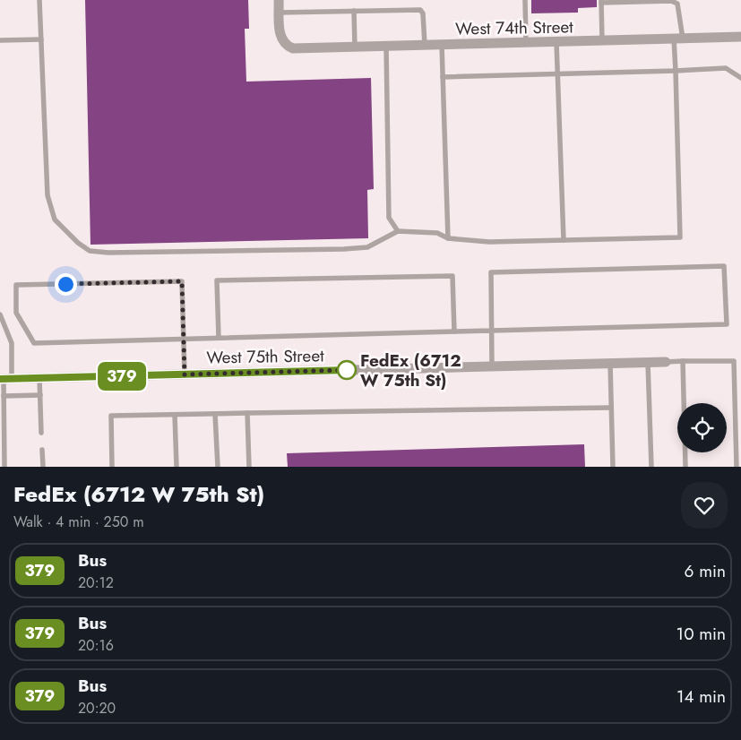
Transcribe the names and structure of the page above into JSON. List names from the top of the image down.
{
  "streets": {
    "street": ["West 74th Street", "West 75th Street"]
  },
  "places": ["FedEx (6712 W 75th St)"],
  "lines": ["bus line 379"],
  "page": {
    "on_map": "379",
    "heading": ["FedEx (6712 W 75th St)", "Walk · 4 min · 250 m"],
    "list": [
      {
        "mark": "379",
        "name": "Bus",
        "note": "20:12",
        "value": "6 min"
      },
      {
        "mark": "379",
        "name": "Bus",
        "note": "20:16",
        "value": "10 min"
      },
      {
        "mark": "379",
        "name": "Bus",
        "note": "20:20",
        "value": "14 min"
      }
    ]
  }
}
